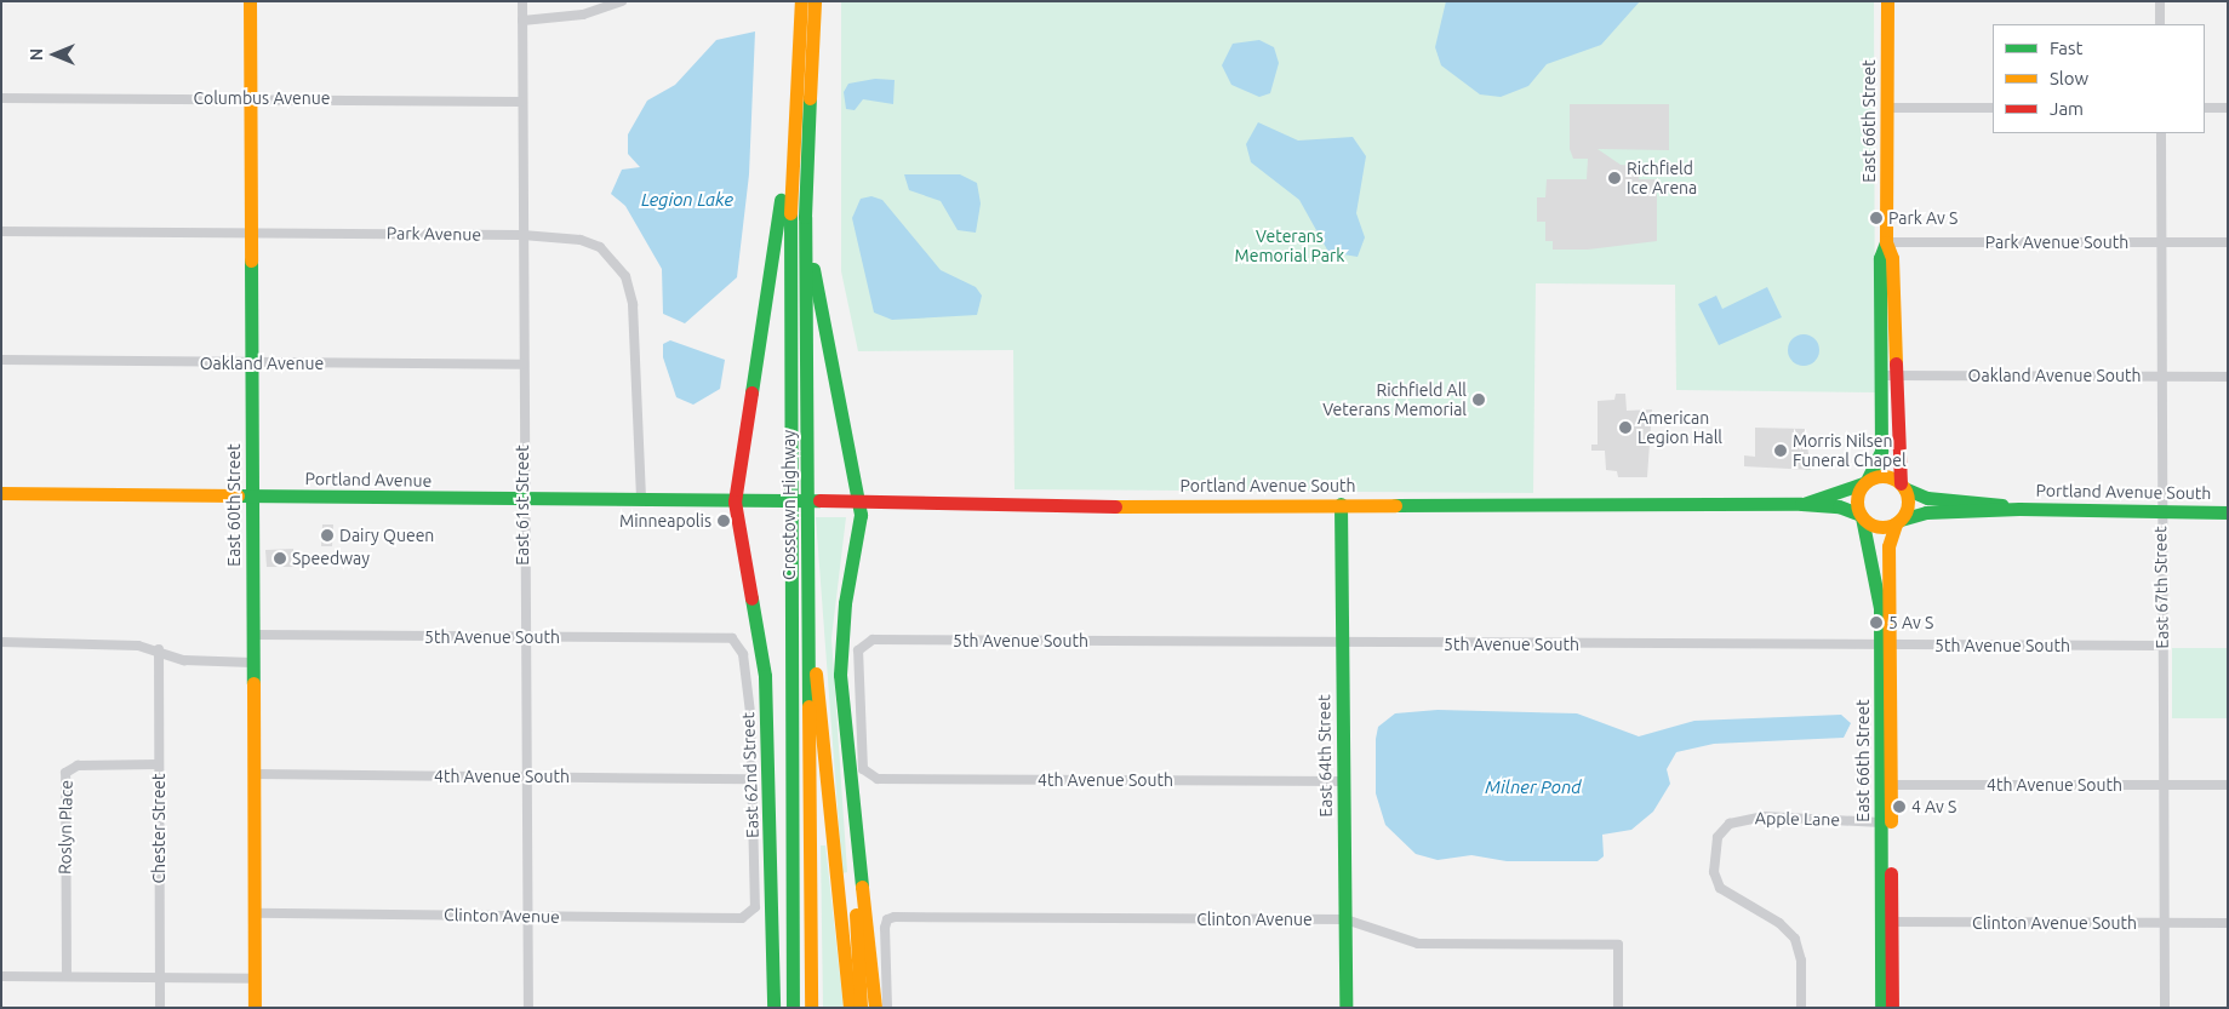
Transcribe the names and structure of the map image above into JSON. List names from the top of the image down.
{
  "streets": {
    "main road": [
      "East 66th Street",
      "Portland Avenue",
      "Portland Avenue South",
      "East 60th Street",
      "Crosstown Highway",
      "East 64th Street"
    ],
    "street": [
      "Columbus Avenue",
      "Park Avenue",
      "Park Avenue South",
      "Oakland Avenue",
      "Oakland Avenue South",
      "East 61st Street",
      "East 67th Street",
      "5th Avenue South",
      "East 62nd Street",
      "4th Avenue South",
      "Apple Lane",
      "Roslyn Place",
      "Chester Street",
      "Clinton Avenue",
      "Clinton Avenue South"
    ]
  },
  "crossings": [
    ["Columbus Avenue", "East 60th Street"],
    ["Columbus Avenue", "East 61st Street"],
    ["East 66th Street", "Park Avenue South"],
    ["East 66th Street", "Oakland Avenue South"],
    ["East 66th Street", "Portland Avenue South"],
    ["East 66th Street", "5th Avenue South"],
    ["East 66th Street", "4th Avenue South"],
    ["East 66th Street", "Apple Lane"],
    ["East 66th Street", "Clinton Avenue South"],
    ["Park Avenue", "Portland Avenue"],
    ["Park Avenue", "East 60th Street"],
    ["Park Avenue", "East 61st Street"],
    ["Park Avenue South", "East 67th Street"],
    ["Oakland Avenue", "East 60th Street"],
    ["Oakland Avenue", "East 61st Street"],
    ["Oakland Avenue South", "East 67th Street"],
    ["Portland Avenue", "Portland Avenue South"],
    ["Portland Avenue", "East 60th Street"],
    ["Portland Avenue", "East 61st Street"],
    ["Portland Avenue South", "East 67th Street"],
    ["Portland Avenue South", "East 64th Street"],
    ["East 60th Street", "5th Avenue South"],
    ["East 60th Street", "4th Avenue South"],
    ["East 60th Street", "Clinton Avenue"],
    ["East 61st Street", "5th Avenue South"],
    ["East 61st Street", "4th Avenue South"],
    ["East 61st Street", "Clinton Avenue"],
    ["East 67th Street", "5th Avenue South"],
    ["East 67th Street", "4th Avenue South"],
    ["East 67th Street", "Clinton Avenue South"],
    ["5th Avenue South", "East 64th Street"],
    ["5th Avenue South", "East 62nd Street"],
    ["5th Avenue South", "4th Avenue South"],
    ["East 64th Street", "4th Avenue South"],
    ["East 64th Street", "Clinton Avenue"],
    ["East 62nd Street", "4th Avenue South"],
    ["East 62nd Street", "Clinton Avenue"],
    ["Roslyn Place", "Chester Street"]
  ],
  "water": ["Legion Lake", "Milner Pond"],
  "parks": ["Veterans Memorial Park"],
  "places": [
    "Richfield Ice Arena",
    "Park Av S",
    "Richfield All Veterans Memorial",
    "American Legion Hall",
    "Morris Nilsen Funeral Chapel",
    "Minneapolis",
    "Dairy Queen",
    "Speedway",
    "5 Av S",
    "4 Av S"
  ],
  "legend": ["Fast", "Slow", "Jam"],
  "north": "left"
}
